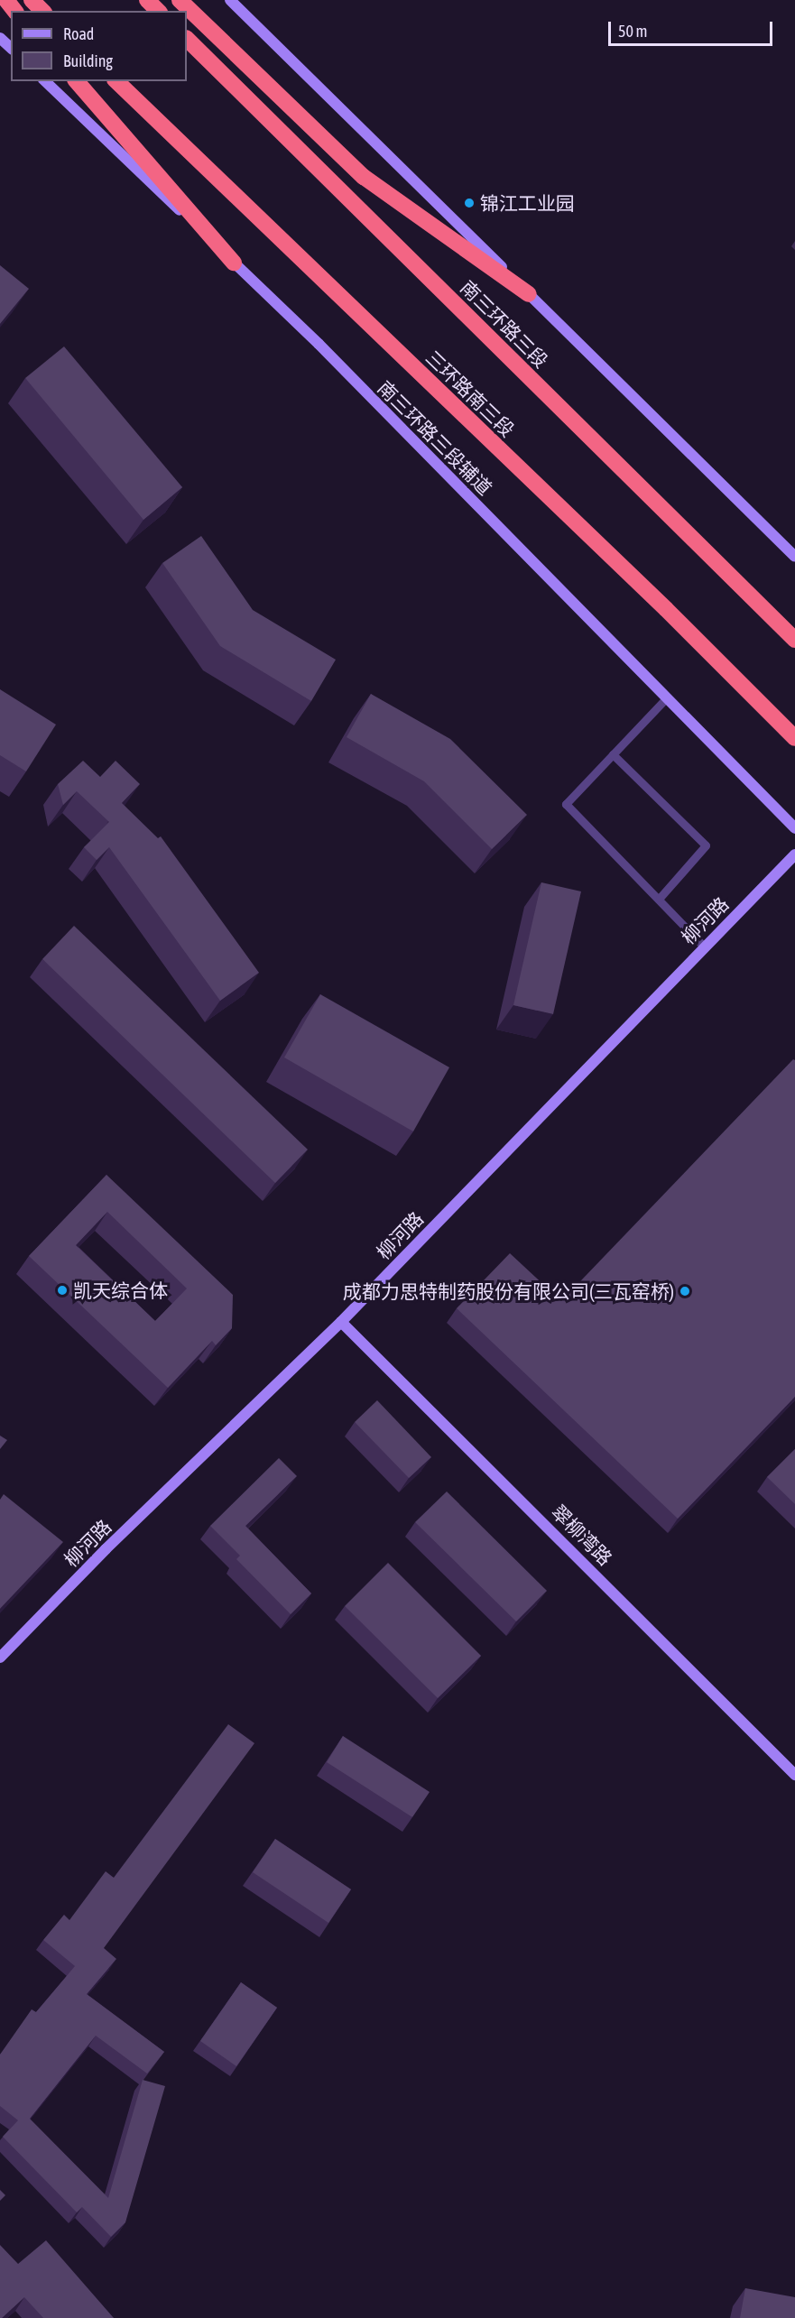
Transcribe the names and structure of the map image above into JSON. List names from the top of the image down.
{
  "streets": {
    "highway": ["南三环路三段", "三环路南三段"],
    "main road": ["南三环路三段辅道", "柳河路", "翠柳湾路"]
  },
  "crossings": [
    ["柳河路", "翠柳湾路"]
  ],
  "places": ["锦江工业园", "凯天综合体", "成都力思特制药股份有限公司(三瓦窑桥)"],
  "legend": ["Road", "Building"],
  "scale_bar": "50 m"
}
